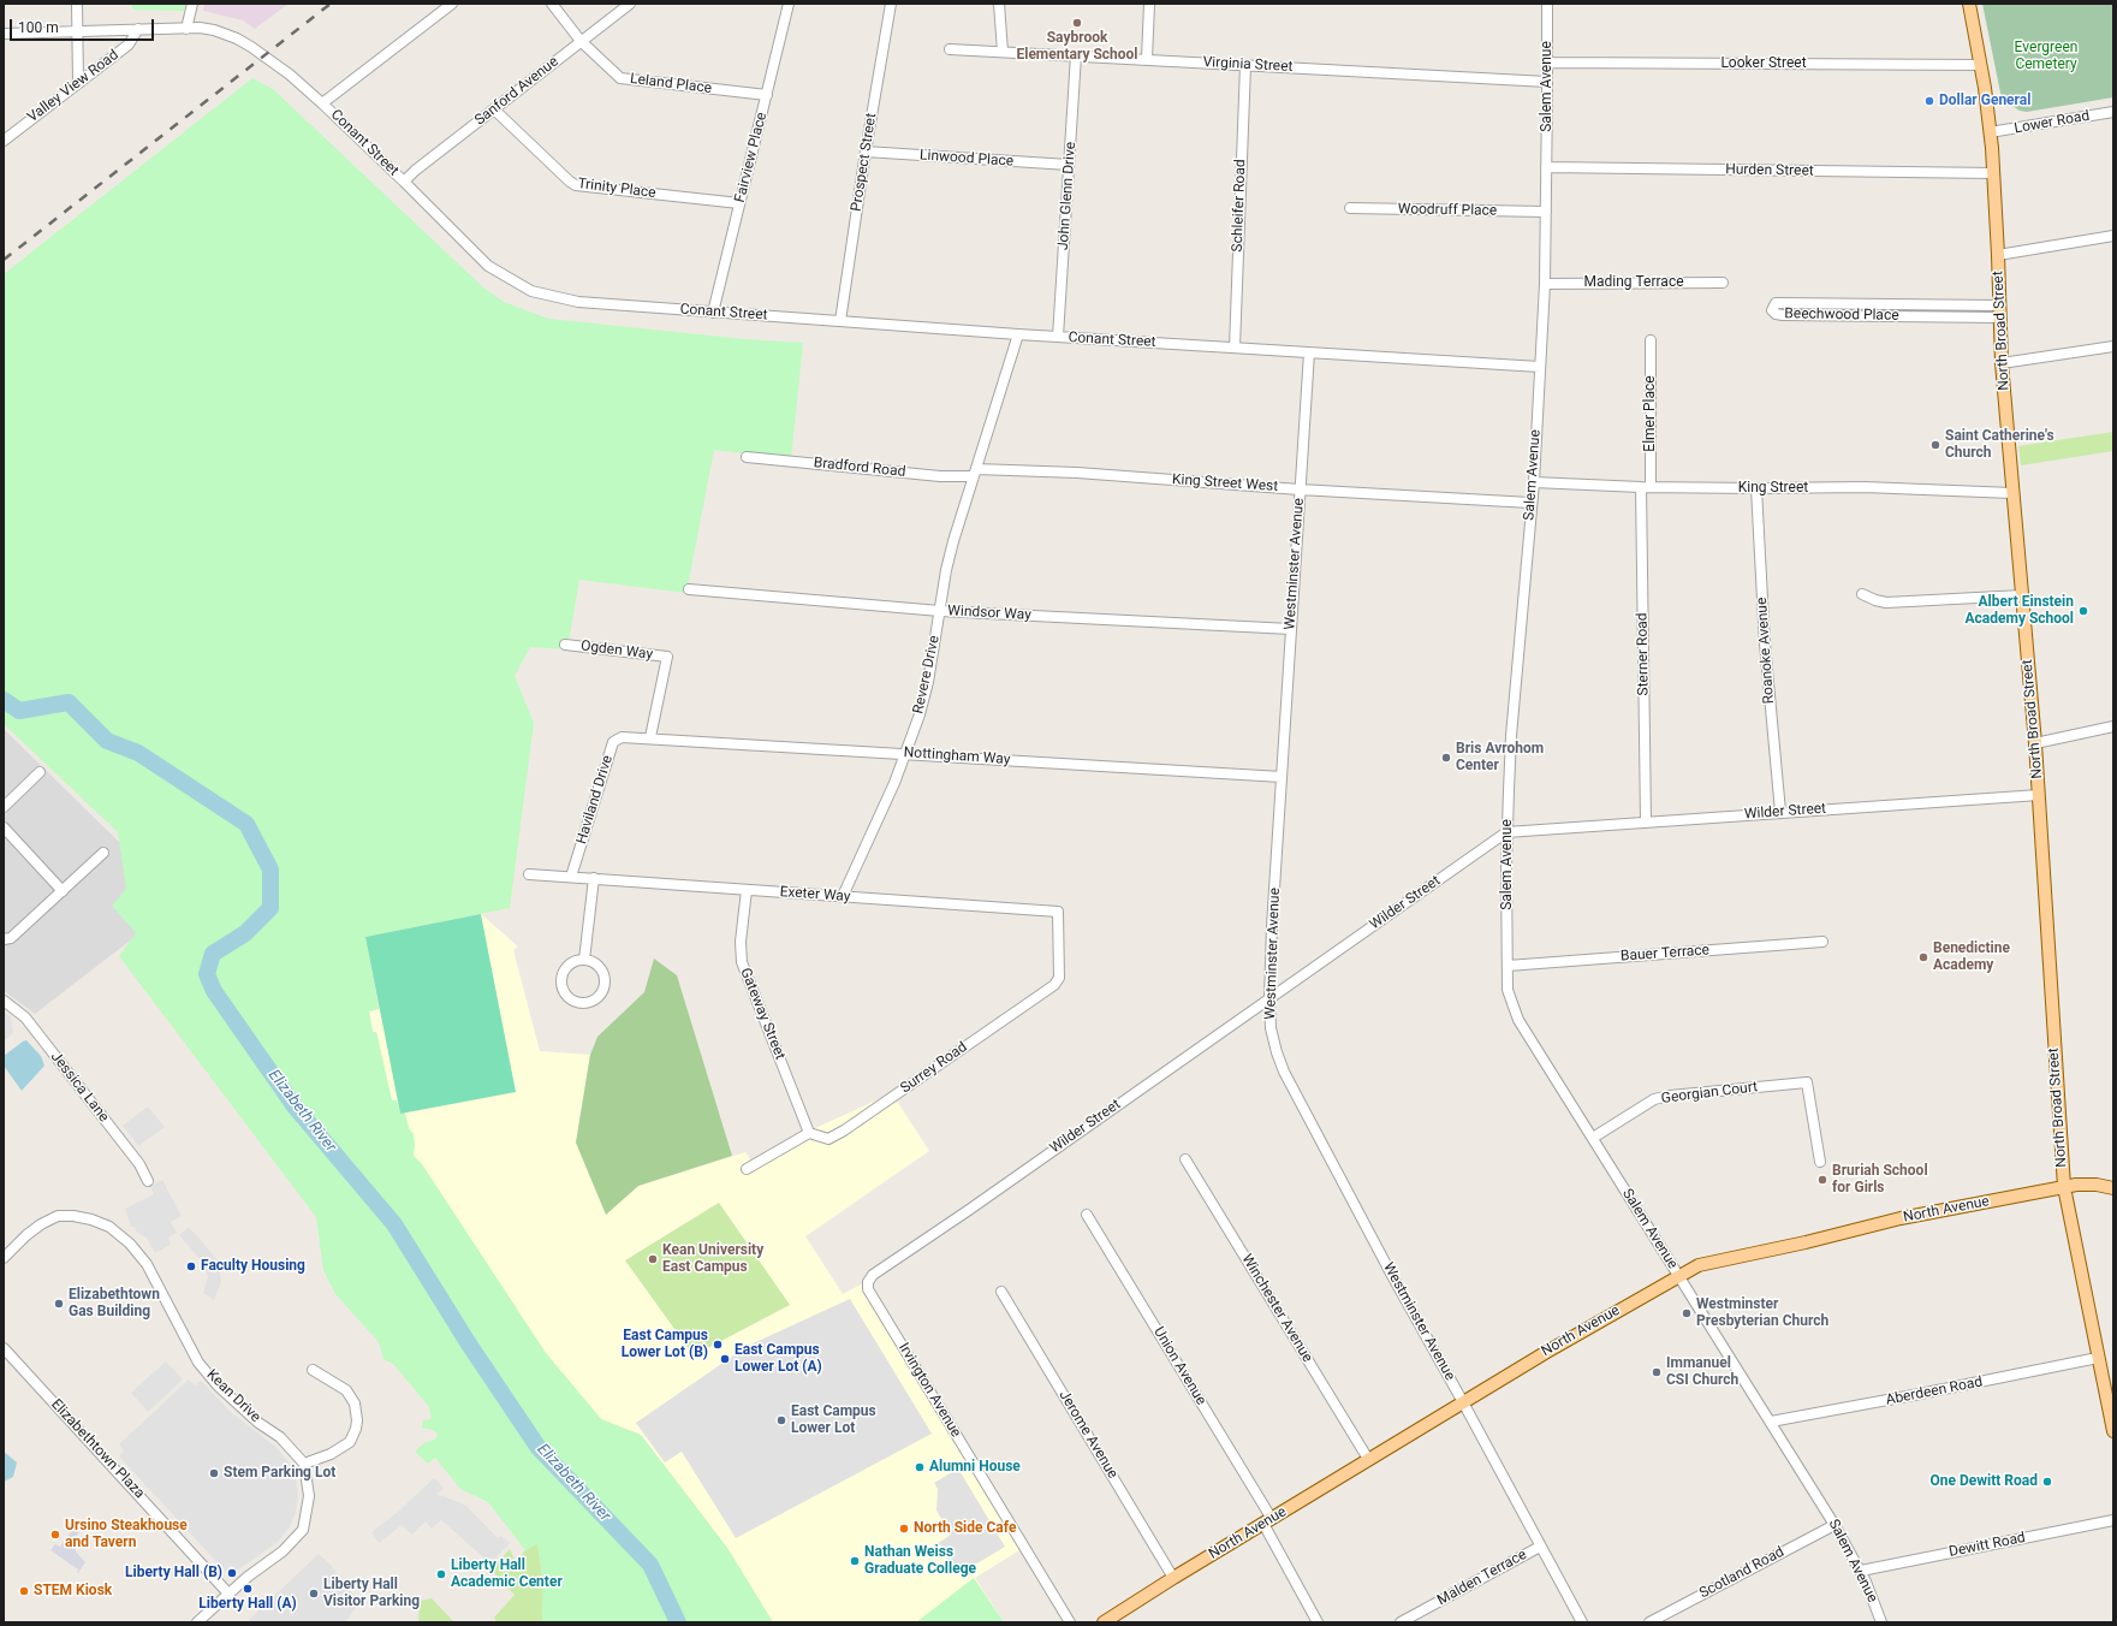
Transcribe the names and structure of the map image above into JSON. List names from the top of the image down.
{
  "streets": {
    "main road": ["North Broad Street", "North Avenue"],
    "street": [
      "Looker Street",
      "Virginia Street",
      "Leland Place",
      "Valley View Road",
      "Salem Avenue",
      "Sanford Avenue",
      "Lower Road",
      "Conant Street",
      "Fairview Place",
      "Linwood Place",
      "Prospect Street",
      "Hurden Street",
      "Trinity Place",
      "John Glenn Drive",
      "Schleifer Road",
      "Woodruff Place",
      "Mading Terrace",
      "Beechwood Place",
      "Elmer Place",
      "Bradford Road",
      "King Street West",
      "King Street",
      "Westminster Avenue",
      "Windsor Way",
      "Ogden Way",
      "Roanoke Avenue",
      "Sterner Road",
      "Revere Drive",
      "Nottingham Way",
      "Haviland Drive",
      "Wilder Street",
      "Exeter Way",
      "Bauer Terrace",
      "Gateway Street",
      "Surrey Road",
      "Jessica Lane",
      "Georgian Court",
      "Winchester Avenue",
      "Union Avenue",
      "Irvington Avenue",
      "Aberdeen Road",
      "Kean Drive",
      "Jerome Avenue",
      "Elizabethtown Plaza",
      "Dewitt Road",
      "Scotland Road",
      "Malden Terrace"
    ]
  },
  "crossings": [
    ["Looker Street", "Salem Avenue"],
    ["Looker Street", "North Broad Street"],
    ["Virginia Street", "Salem Avenue"],
    ["Virginia Street", "John Glenn Drive"],
    ["Virginia Street", "Schleifer Road"],
    ["Leland Place", "Sanford Avenue"],
    ["Leland Place", "Fairview Place"],
    ["Valley View Road", "Conant Street"],
    ["Salem Avenue", "Conant Street"],
    ["Salem Avenue", "Hurden Street"],
    ["Salem Avenue", "Woodruff Place"],
    ["Salem Avenue", "Mading Terrace"],
    ["Salem Avenue", "King Street West"],
    ["Salem Avenue", "King Street"],
    ["Salem Avenue", "Wilder Street"],
    ["Salem Avenue", "Bauer Terrace"],
    ["Salem Avenue", "Georgian Court"],
    ["Salem Avenue", "North Avenue"],
    ["Salem Avenue", "Aberdeen Road"],
    ["Salem Avenue", "Dewitt Road"],
    ["Salem Avenue", "Scotland Road"],
    ["Sanford Avenue", "Conant Street"],
    ["Sanford Avenue", "Trinity Place"],
    ["Lower Road", "North Broad Street"],
    ["Conant Street", "Fairview Place"],
    ["Conant Street", "Prospect Street"],
    ["Conant Street", "John Glenn Drive"],
    ["Conant Street", "Schleifer Road"],
    ["Conant Street", "Westminster Avenue"],
    ["Conant Street", "Revere Drive"],
    ["Fairview Place", "Trinity Place"],
    ["Linwood Place", "Prospect Street"],
    ["Linwood Place", "John Glenn Drive"],
    ["Hurden Street", "North Broad Street"],
    ["Beechwood Place", "North Broad Street"],
    ["North Broad Street", "King Street"],
    ["North Broad Street", "Wilder Street"],
    ["North Broad Street", "North Avenue"],
    ["North Broad Street", "Aberdeen Road"],
    ["Elmer Place", "King Street"],
    ["Elmer Place", "Sterner Road"],
    ["Bradford Road", "King Street West"],
    ["Bradford Road", "Revere Drive"],
    ["King Street West", "Westminster Avenue"],
    ["King Street West", "Revere Drive"],
    ["King Street", "Roanoke Avenue"],
    ["King Street", "Sterner Road"],
    ["Westminster Avenue", "Windsor Way"],
    ["Westminster Avenue", "Nottingham Way"],
    ["Westminster Avenue", "Wilder Street"],
    ["Westminster Avenue", "North Avenue"],
    ["Westminster Avenue", "Malden Terrace"],
    ["Windsor Way", "Revere Drive"],
    ["Ogden Way", "Nottingham Way"],
    ["Roanoke Avenue", "Wilder Street"],
    ["Sterner Road", "Wilder Street"],
    ["Revere Drive", "Nottingham Way"],
    ["Revere Drive", "Exeter Way"],
    ["Nottingham Way", "Haviland Drive"],
    ["Haviland Drive", "Exeter Way"],
    ["Wilder Street", "Irvington Avenue"],
    ["Exeter Way", "Gateway Street"],
    ["Exeter Way", "Surrey Road"],
    ["Gateway Street", "Surrey Road"],
    ["North Avenue", "Winchester Avenue"],
    ["North Avenue", "Union Avenue"],
    ["North Avenue", "Jerome Avenue"]
  ],
  "water": ["Elizabeth River"],
  "parks": ["Evergreen Cemetery"],
  "places": [
    "Saybrook Elementary School",
    "Dollar General",
    "Saint Catherine's Church",
    "Albert Einstein Academy School",
    "Bris Avrohom Center",
    "Benedictine Academy",
    "Bruriah School for Girls",
    "Kean University East Campus",
    "Faculty Housing",
    "Elizabethtown Gas Building",
    "Westminster Presbyterian Church",
    "East Campus Lower Lot (B)",
    "East Campus Lower Lot (A)",
    "Immanuel CSI Church",
    "East Campus Lower Lot",
    "Alumni House",
    "Stem Parking Lot",
    "One Dewitt Road",
    "North Side Cafe",
    "Ursino Steakhouse and Tavern",
    "Nathan Weiss Graduate College",
    "Liberty Hall (B)",
    "Liberty Hall Academic Center",
    "Liberty Hall (A)",
    "STEM Kiosk",
    "Liberty Hall Visitor Parking"
  ],
  "scale_bar": "100 m"
}
